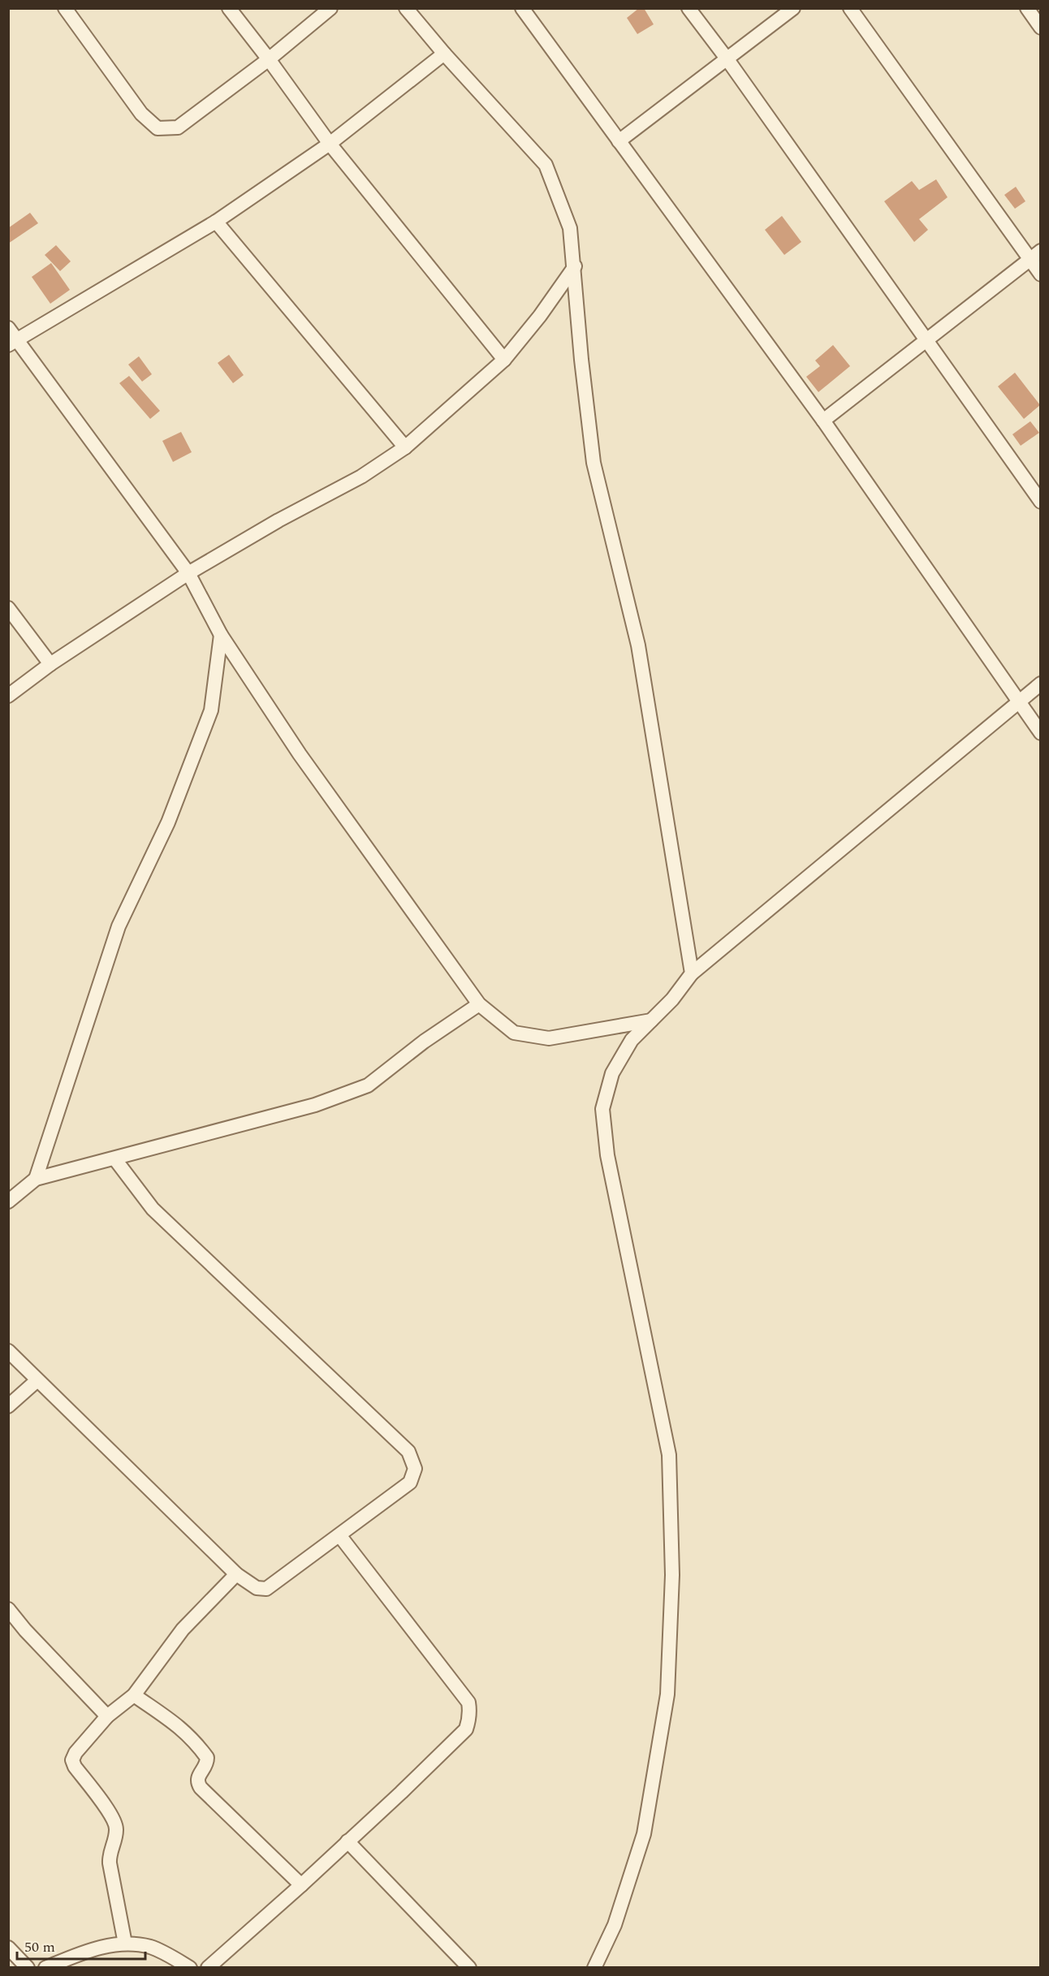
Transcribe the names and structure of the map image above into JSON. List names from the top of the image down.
{
  "scale_bar": "50 m"
}
